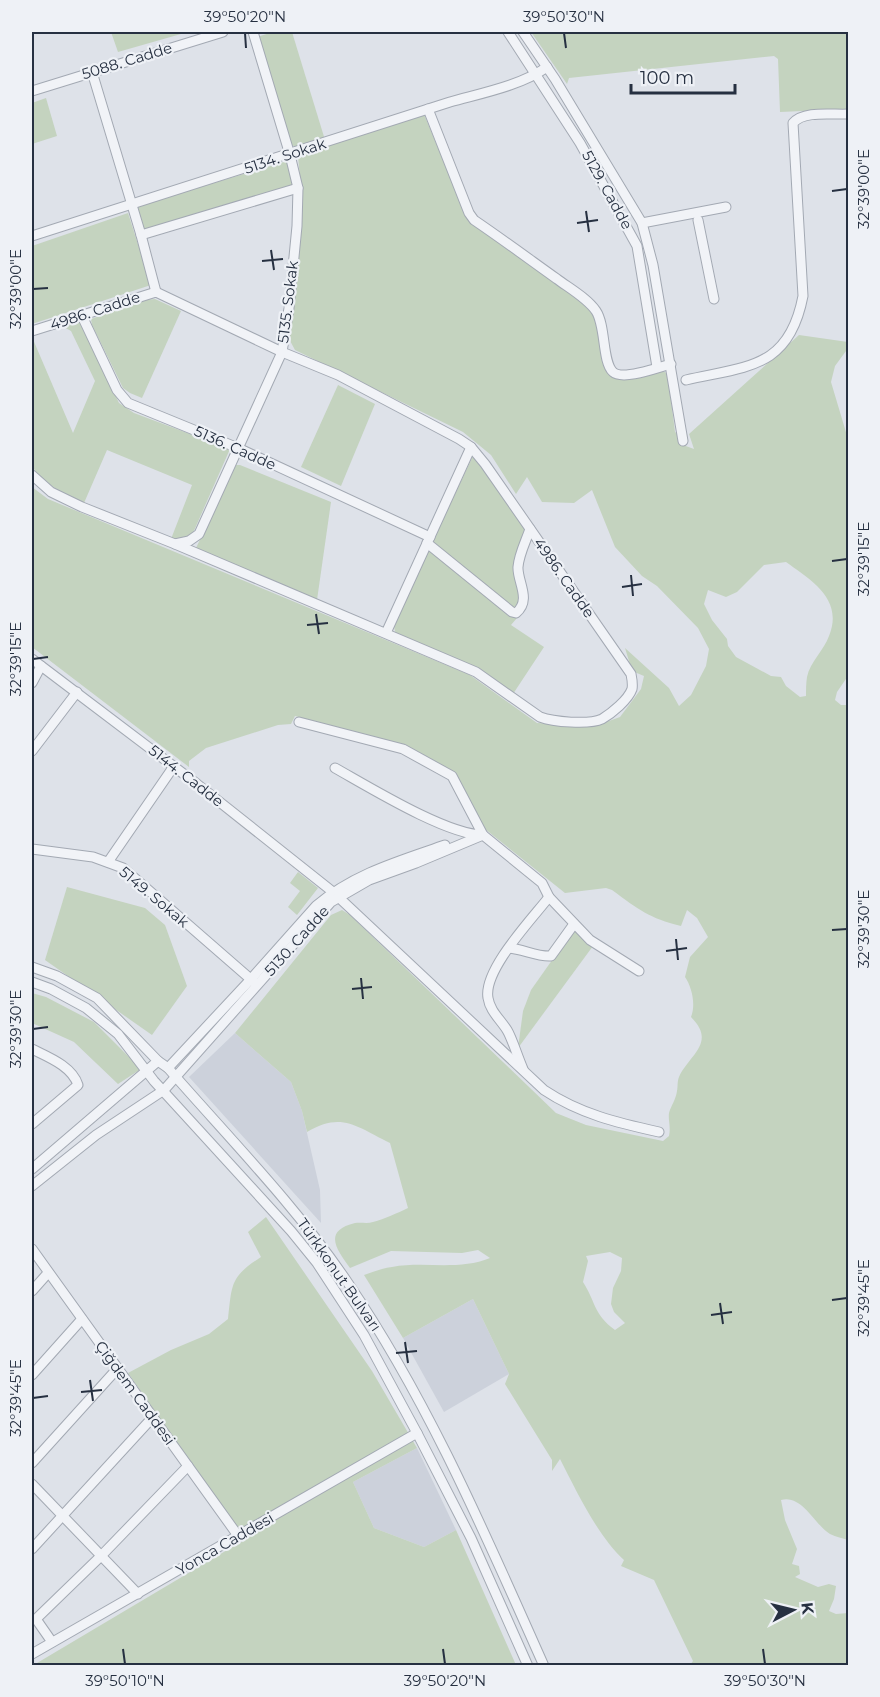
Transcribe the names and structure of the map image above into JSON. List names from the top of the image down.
{
  "streets": {
    "street": [
      "5088. Cadde",
      "5134. Sokak",
      "5129. Cadde",
      "5135. Sokak",
      "4986. Cadde",
      "5136. Cadde",
      "5144. Cadde",
      "5149. Sokak",
      "5130. Cadde",
      "Türkkonut Bulvarı",
      "Çiğdem Caddesi",
      "Yonca Caddesi"
    ]
  },
  "crossings": [
    ["5134. Sokak", "5129. Cadde"],
    ["5134. Sokak", "5135. Sokak"],
    ["5135. Sokak", "4986. Cadde"],
    ["5135. Sokak", "5136. Cadde"],
    ["4986. Cadde", "5136. Cadde"],
    ["5144. Cadde", "5130. Cadde"],
    ["5149. Sokak", "5130. Cadde"],
    ["5130. Cadde", "Türkkonut Bulvarı"],
    ["Türkkonut Bulvarı", "Yonca Caddesi"],
    ["Çiğdem Caddesi", "Yonca Caddesi"]
  ],
  "scale_bar": "100 m",
  "north": "right",
  "coordinates": [
    "39°50'20\"N",
    "39°50'30\"N",
    "32°39'00\"E",
    "32°39'15\"E",
    "32°39'30\"E",
    "32°39'45\"E",
    "39°50'10\"N"
  ]
}
